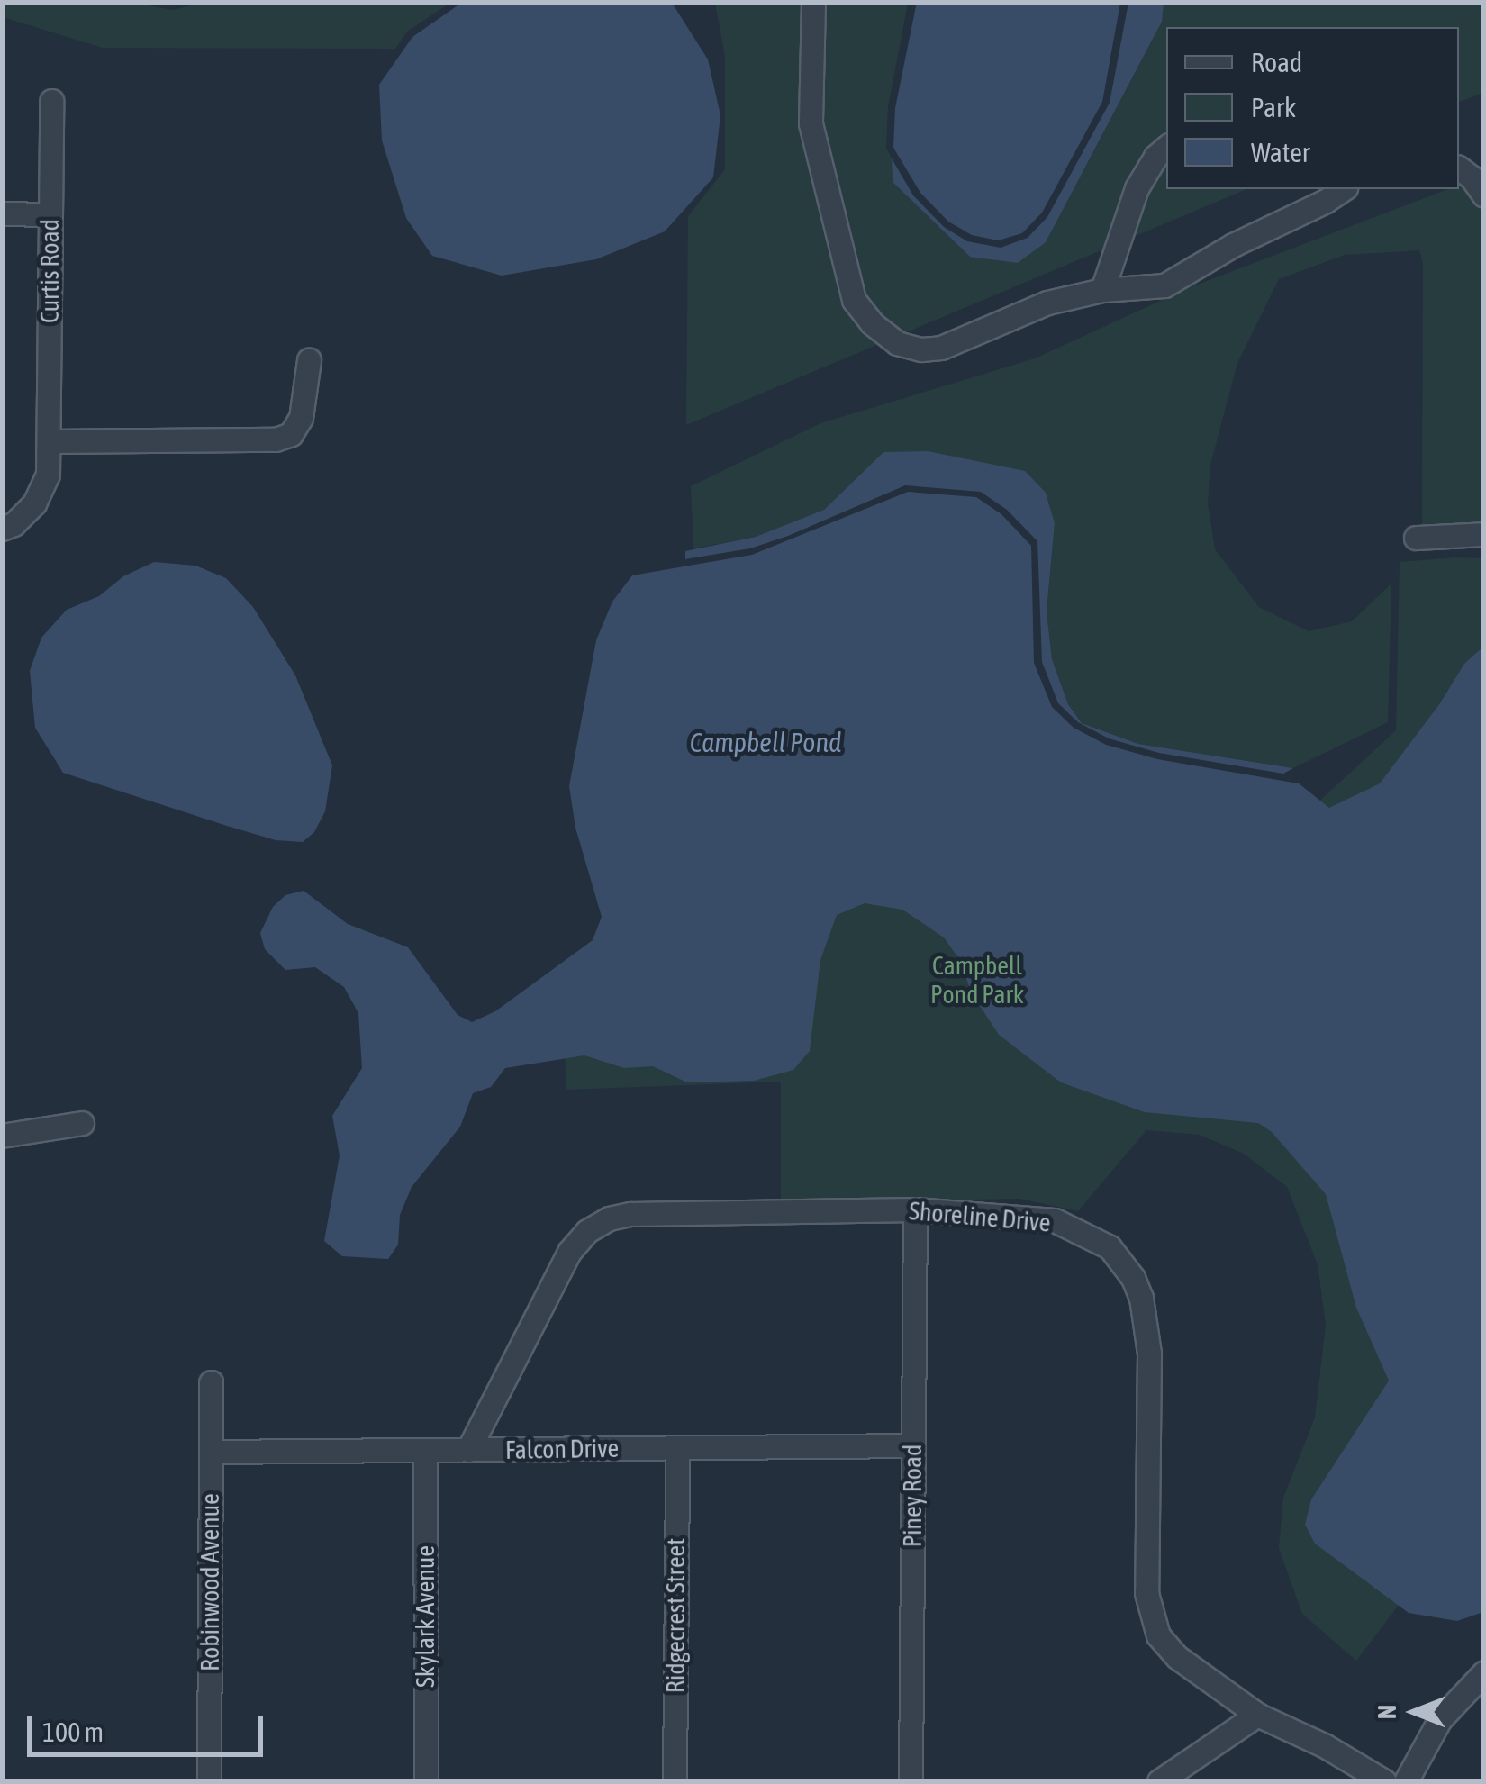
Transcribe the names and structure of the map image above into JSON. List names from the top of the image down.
{
  "streets": {
    "street": [
      "Curtis Road",
      "Shoreline Drive",
      "Falcon Drive",
      "Piney Road",
      "Robinwood Avenue",
      "Ridgecrest Street",
      "Skylark Avenue"
    ]
  },
  "crossings": [
    ["Shoreline Drive", "Falcon Drive"],
    ["Shoreline Drive", "Piney Road"],
    ["Falcon Drive", "Piney Road"],
    ["Falcon Drive", "Robinwood Avenue"],
    ["Falcon Drive", "Ridgecrest Street"],
    ["Falcon Drive", "Skylark Avenue"]
  ],
  "water": ["Campbell Pond"],
  "parks": ["Campbell Pond Park"],
  "legend": ["Road", "Park", "Water"],
  "scale_bar": "100 m",
  "north": "left"
}
